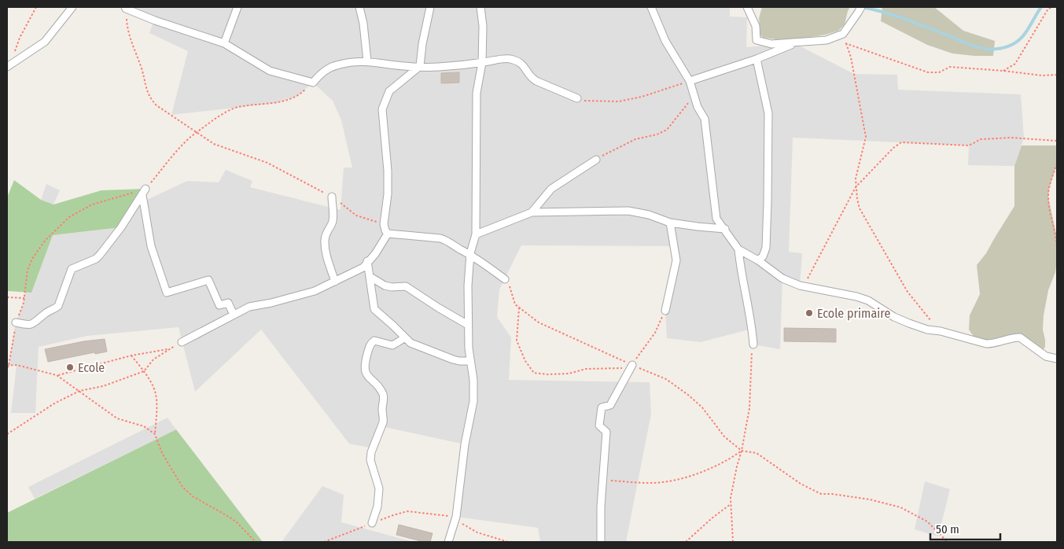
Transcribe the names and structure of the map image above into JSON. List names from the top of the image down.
{
  "places": ["Ecole primaire", "Ecole"],
  "scale_bar": "50 m"
}
